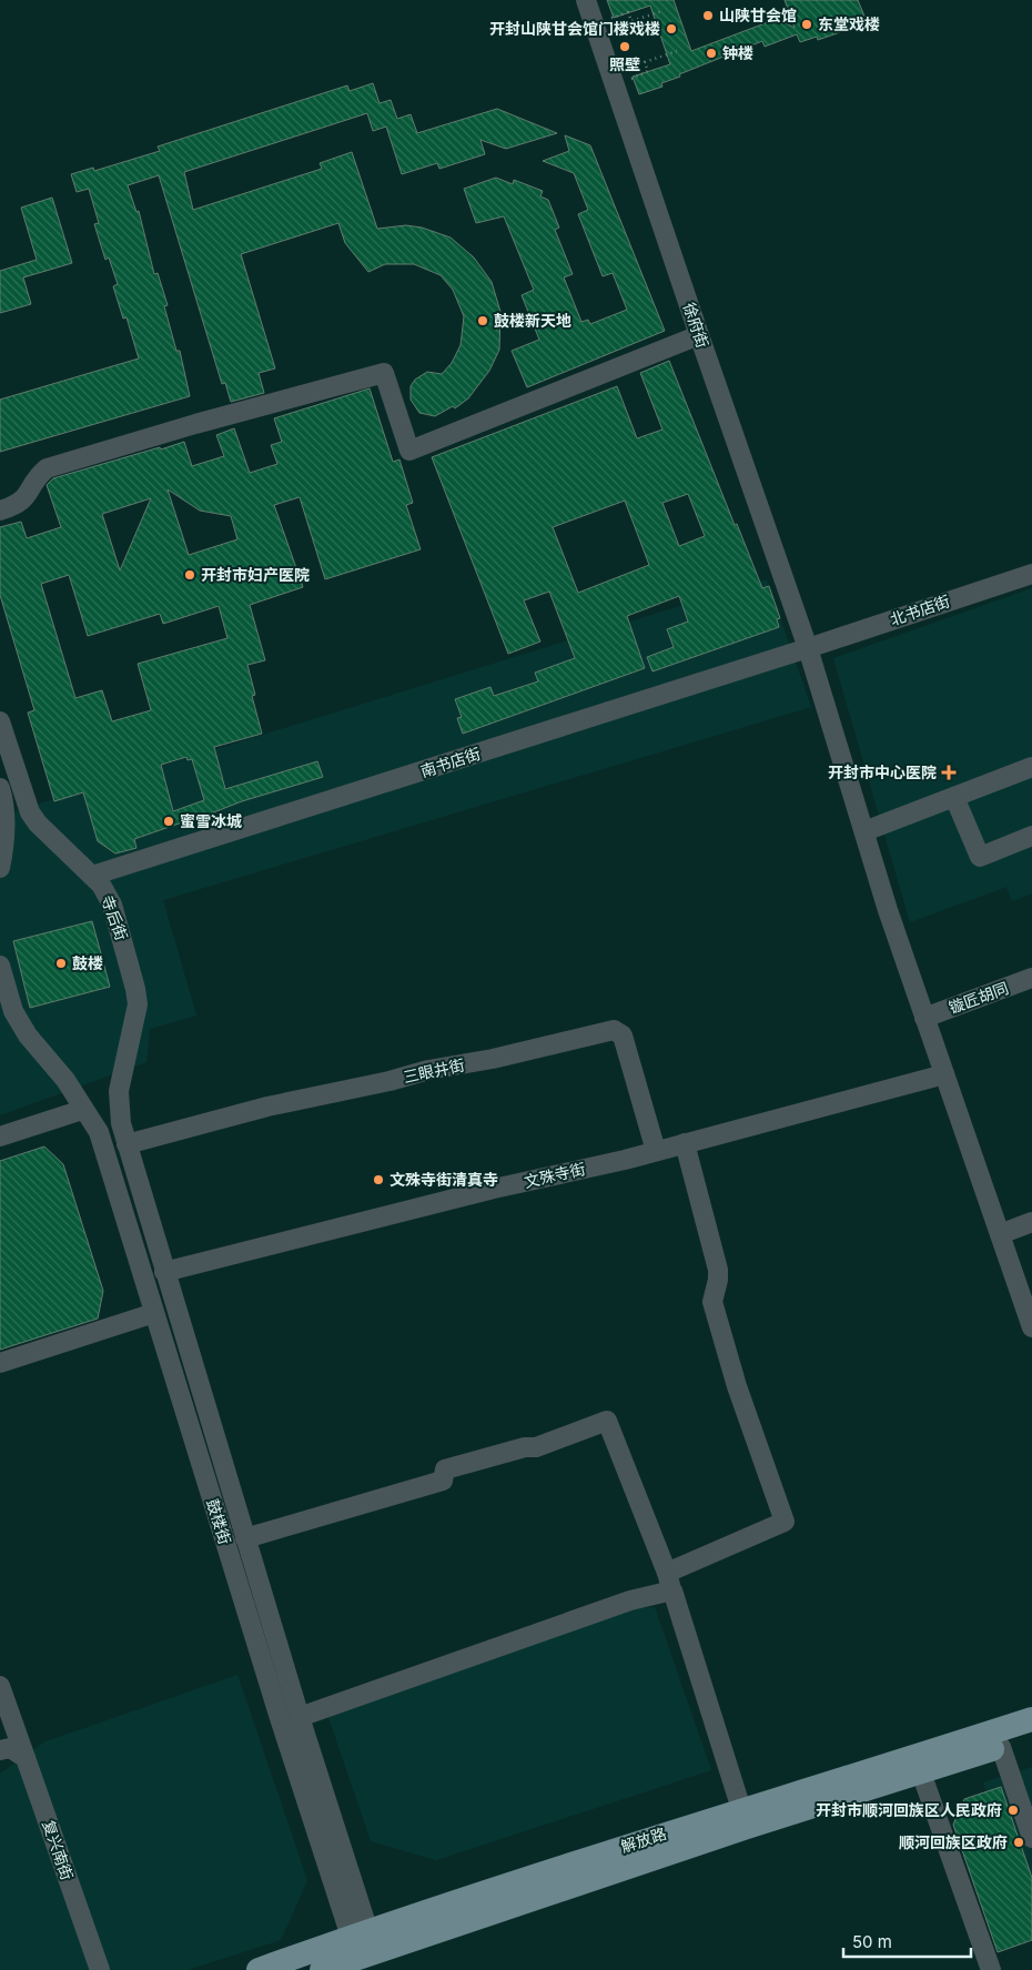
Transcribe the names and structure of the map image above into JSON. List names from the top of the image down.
{
  "streets": {
    "main road": ["解放路"],
    "street": [
      "徐府街",
      "北书店街",
      "南书店街",
      "寺后街",
      "镟匠胡同",
      "三眼井街",
      "文殊寺街",
      "鼓楼街",
      "复兴南街"
    ]
  },
  "crossings": [
    ["徐府街", "北书店街"],
    ["徐府街", "南书店街"],
    ["徐府街", "镟匠胡同"],
    ["徐府街", "文殊寺街"],
    ["北书店街", "南书店街"],
    ["南书店街", "寺后街"],
    ["寺后街", "三眼井街"],
    ["寺后街", "鼓楼街"],
    ["三眼井街", "文殊寺街"],
    ["三眼井街", "鼓楼街"],
    ["文殊寺街", "鼓楼街"],
    ["鼓楼街", "解放路"]
  ],
  "places": {
    "other": [
      "山陕甘会馆",
      "东堂戏楼",
      "开封山陕甘会馆门楼戏楼",
      "照壁",
      "钟楼",
      "鼓楼新天地",
      "开封市妇产医院",
      "蜜雪冰城",
      "鼓楼",
      "文殊寺街清真寺",
      "开封市顺河回族区人民政府",
      "顺河回族区政府"
    ],
    "health": ["开封市中心医院"]
  },
  "scale_bar": "50 m"
}
